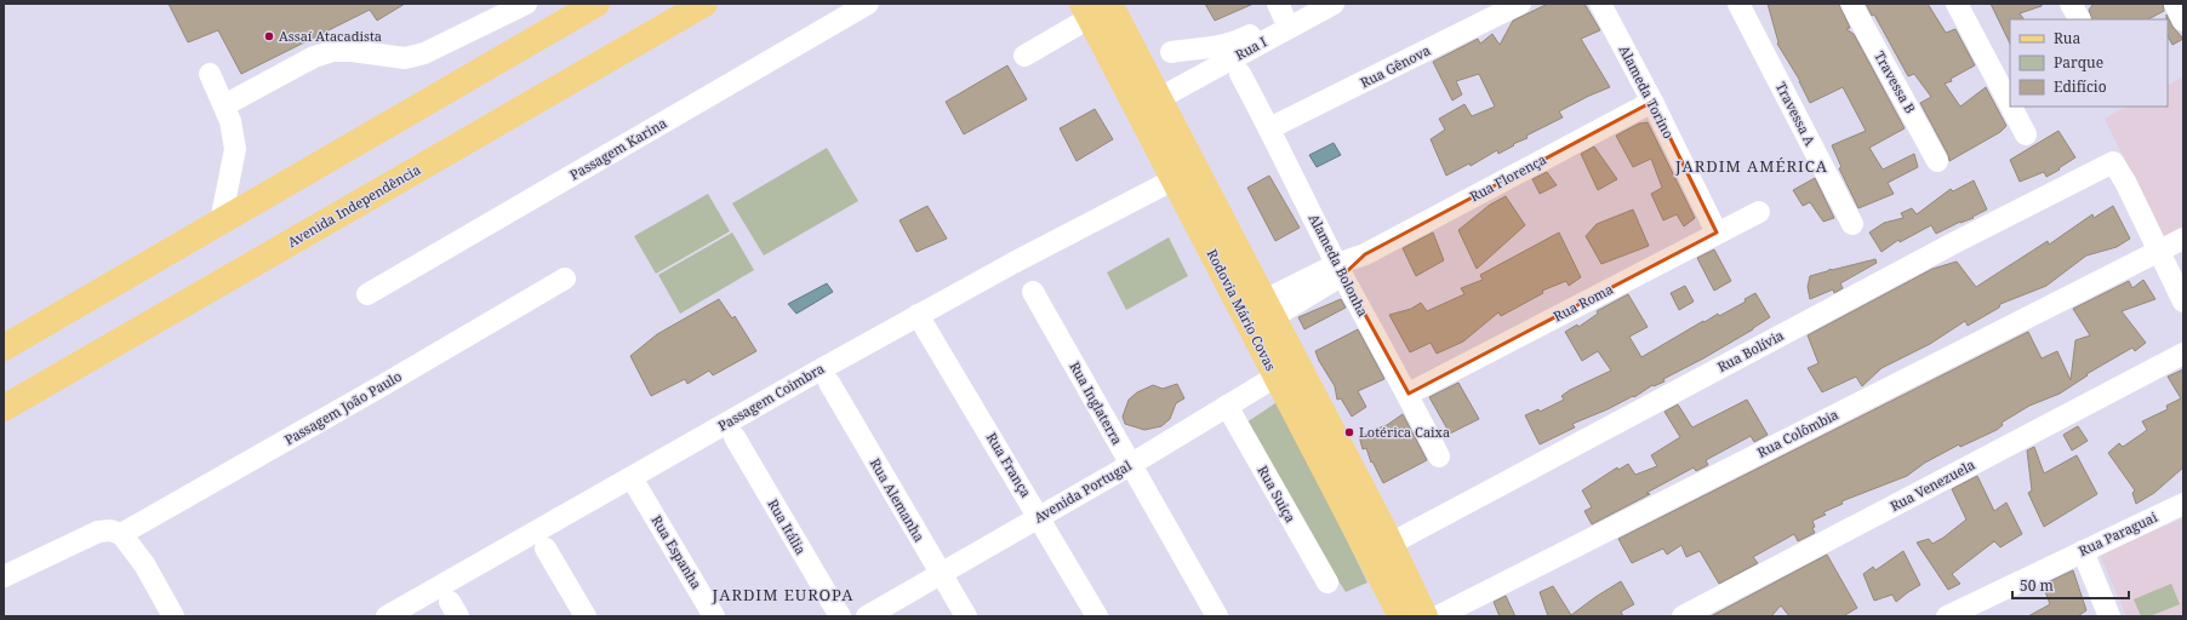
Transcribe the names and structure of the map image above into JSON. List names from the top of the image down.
{
  "streets": {
    "main road": ["Avenida Independência", "Rodovia Mário Covas"],
    "street": [
      "Rua I",
      "Rua Gênova",
      "Travessa B",
      "Alameda Torino",
      "Travessa A",
      "Passagem Karina",
      "Rua Florença",
      "Alameda Bolonha",
      "Rua Roma",
      "Rua Bolívia",
      "Passagem Coimbra",
      "Rua Inglaterra",
      "Passagem João Paulo",
      "Rua Colômbia",
      "Rua França",
      "Rua Venezuela",
      "Avenida Portugal",
      "Rua Suiça",
      "Rua Alemanha",
      "Rua Itália",
      "Rua Paraguai",
      "Rua Espanha"
    ]
  },
  "crossings": [
    ["Rua I", "Rodovia Mário Covas"],
    ["Rua Gênova", "Alameda Bolonha"],
    ["Alameda Torino", "Rua Florença"],
    ["Alameda Torino", "Rua Roma"],
    ["Rua Florença", "Alameda Bolonha"],
    ["Rua Florença", "Rodovia Mário Covas"],
    ["Alameda Bolonha", "Rua Roma"],
    ["Rodovia Mário Covas", "Rua Bolívia"],
    ["Rodovia Mário Covas", "Passagem Coimbra"],
    ["Rodovia Mário Covas", "Avenida Portugal"],
    ["Rua Bolívia", "Rua Colômbia"],
    ["Passagem Coimbra", "Rua França"],
    ["Rua Inglaterra", "Avenida Portugal"],
    ["Rua França", "Avenida Portugal"],
    ["Avenida Portugal", "Rua Suiça"],
    ["Avenida Portugal", "Rua Alemanha"]
  ],
  "districts": ["JARDIM AMÉRICA", "JARDIM EUROPA"],
  "places": ["Assaí Atacadista", "Lotérica Caixa"],
  "legend": ["Rua", "Parque", "Edifício"],
  "scale_bar": "50 m"
}
